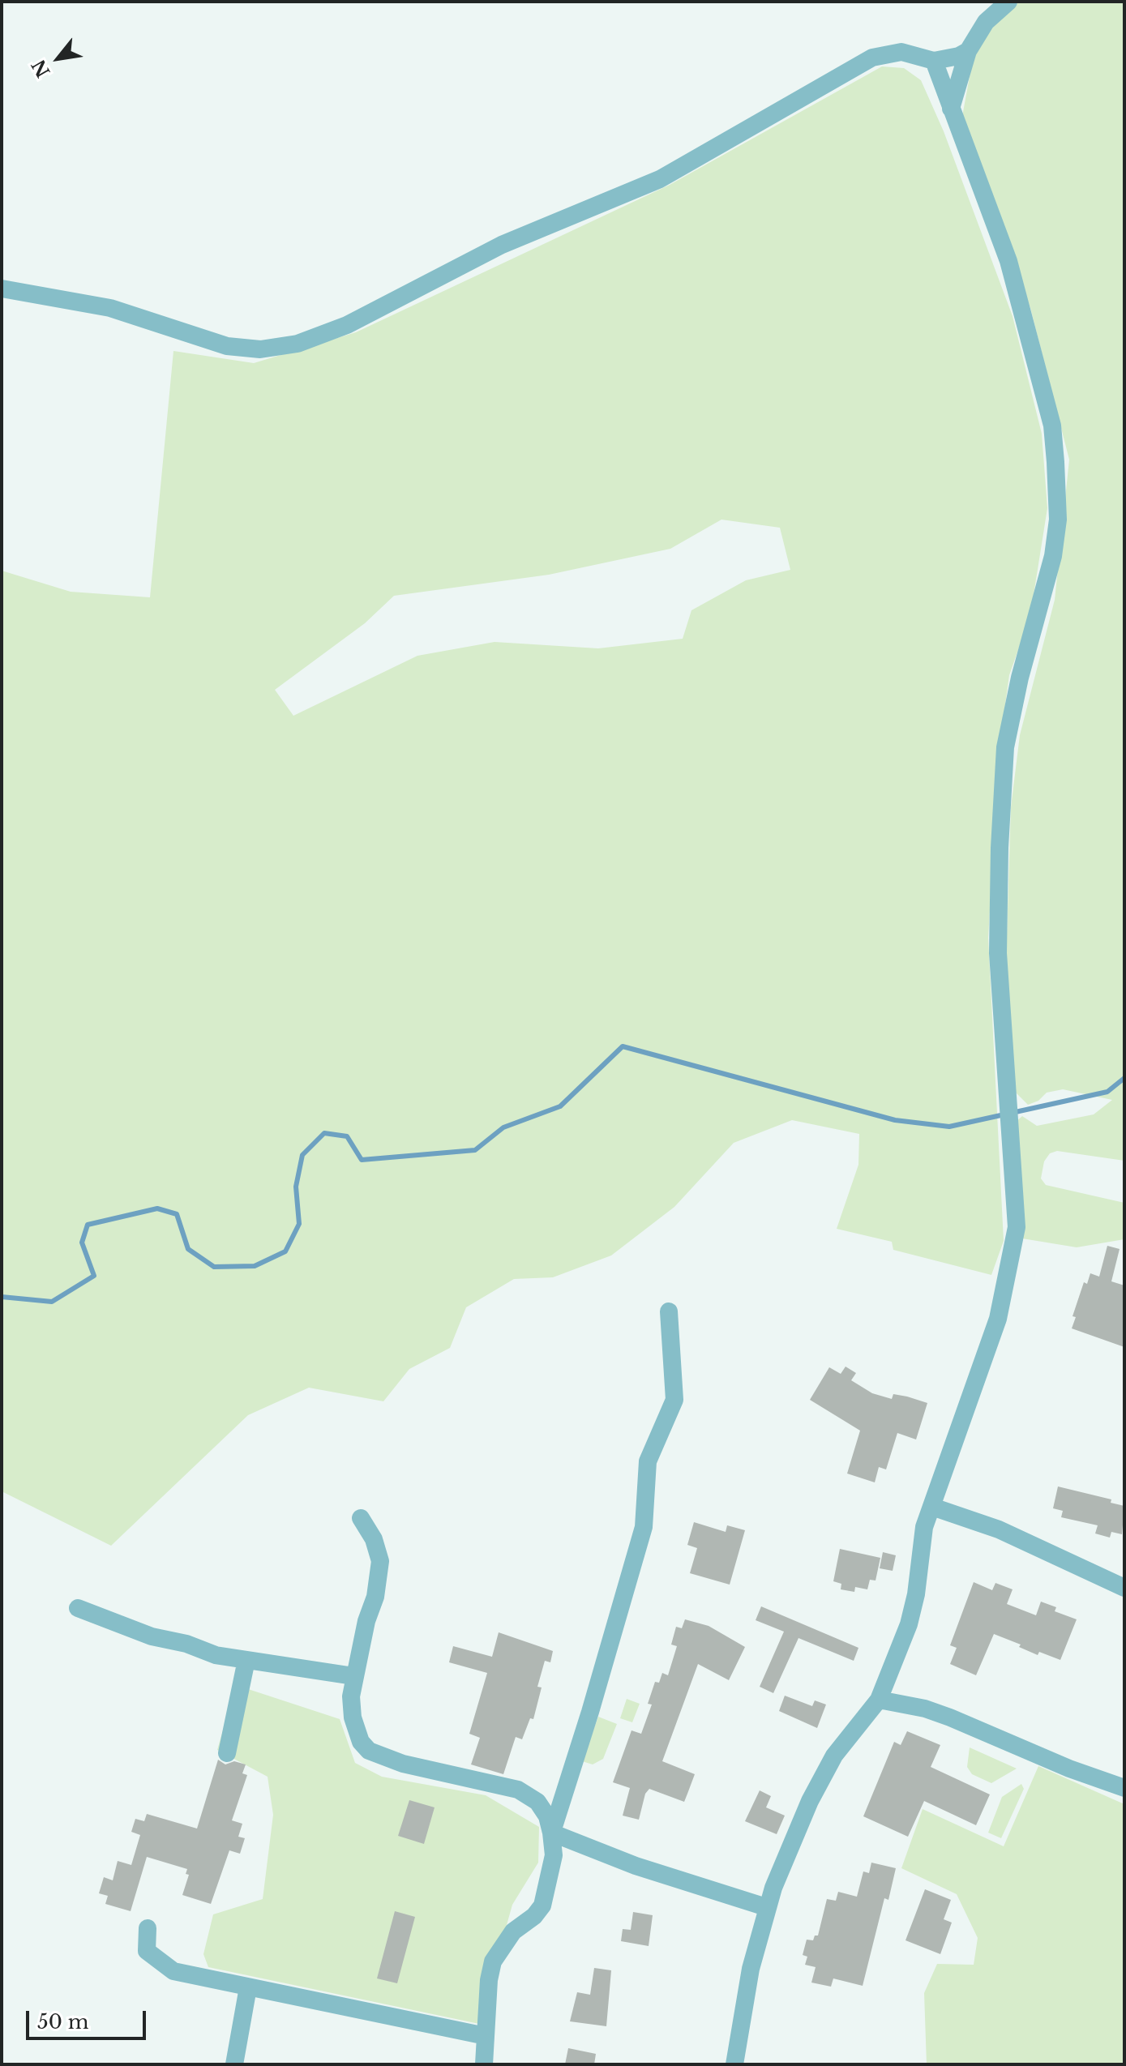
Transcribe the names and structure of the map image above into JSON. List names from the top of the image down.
{
  "scale_bar": "50 m",
  "north": "bottom left"
}
